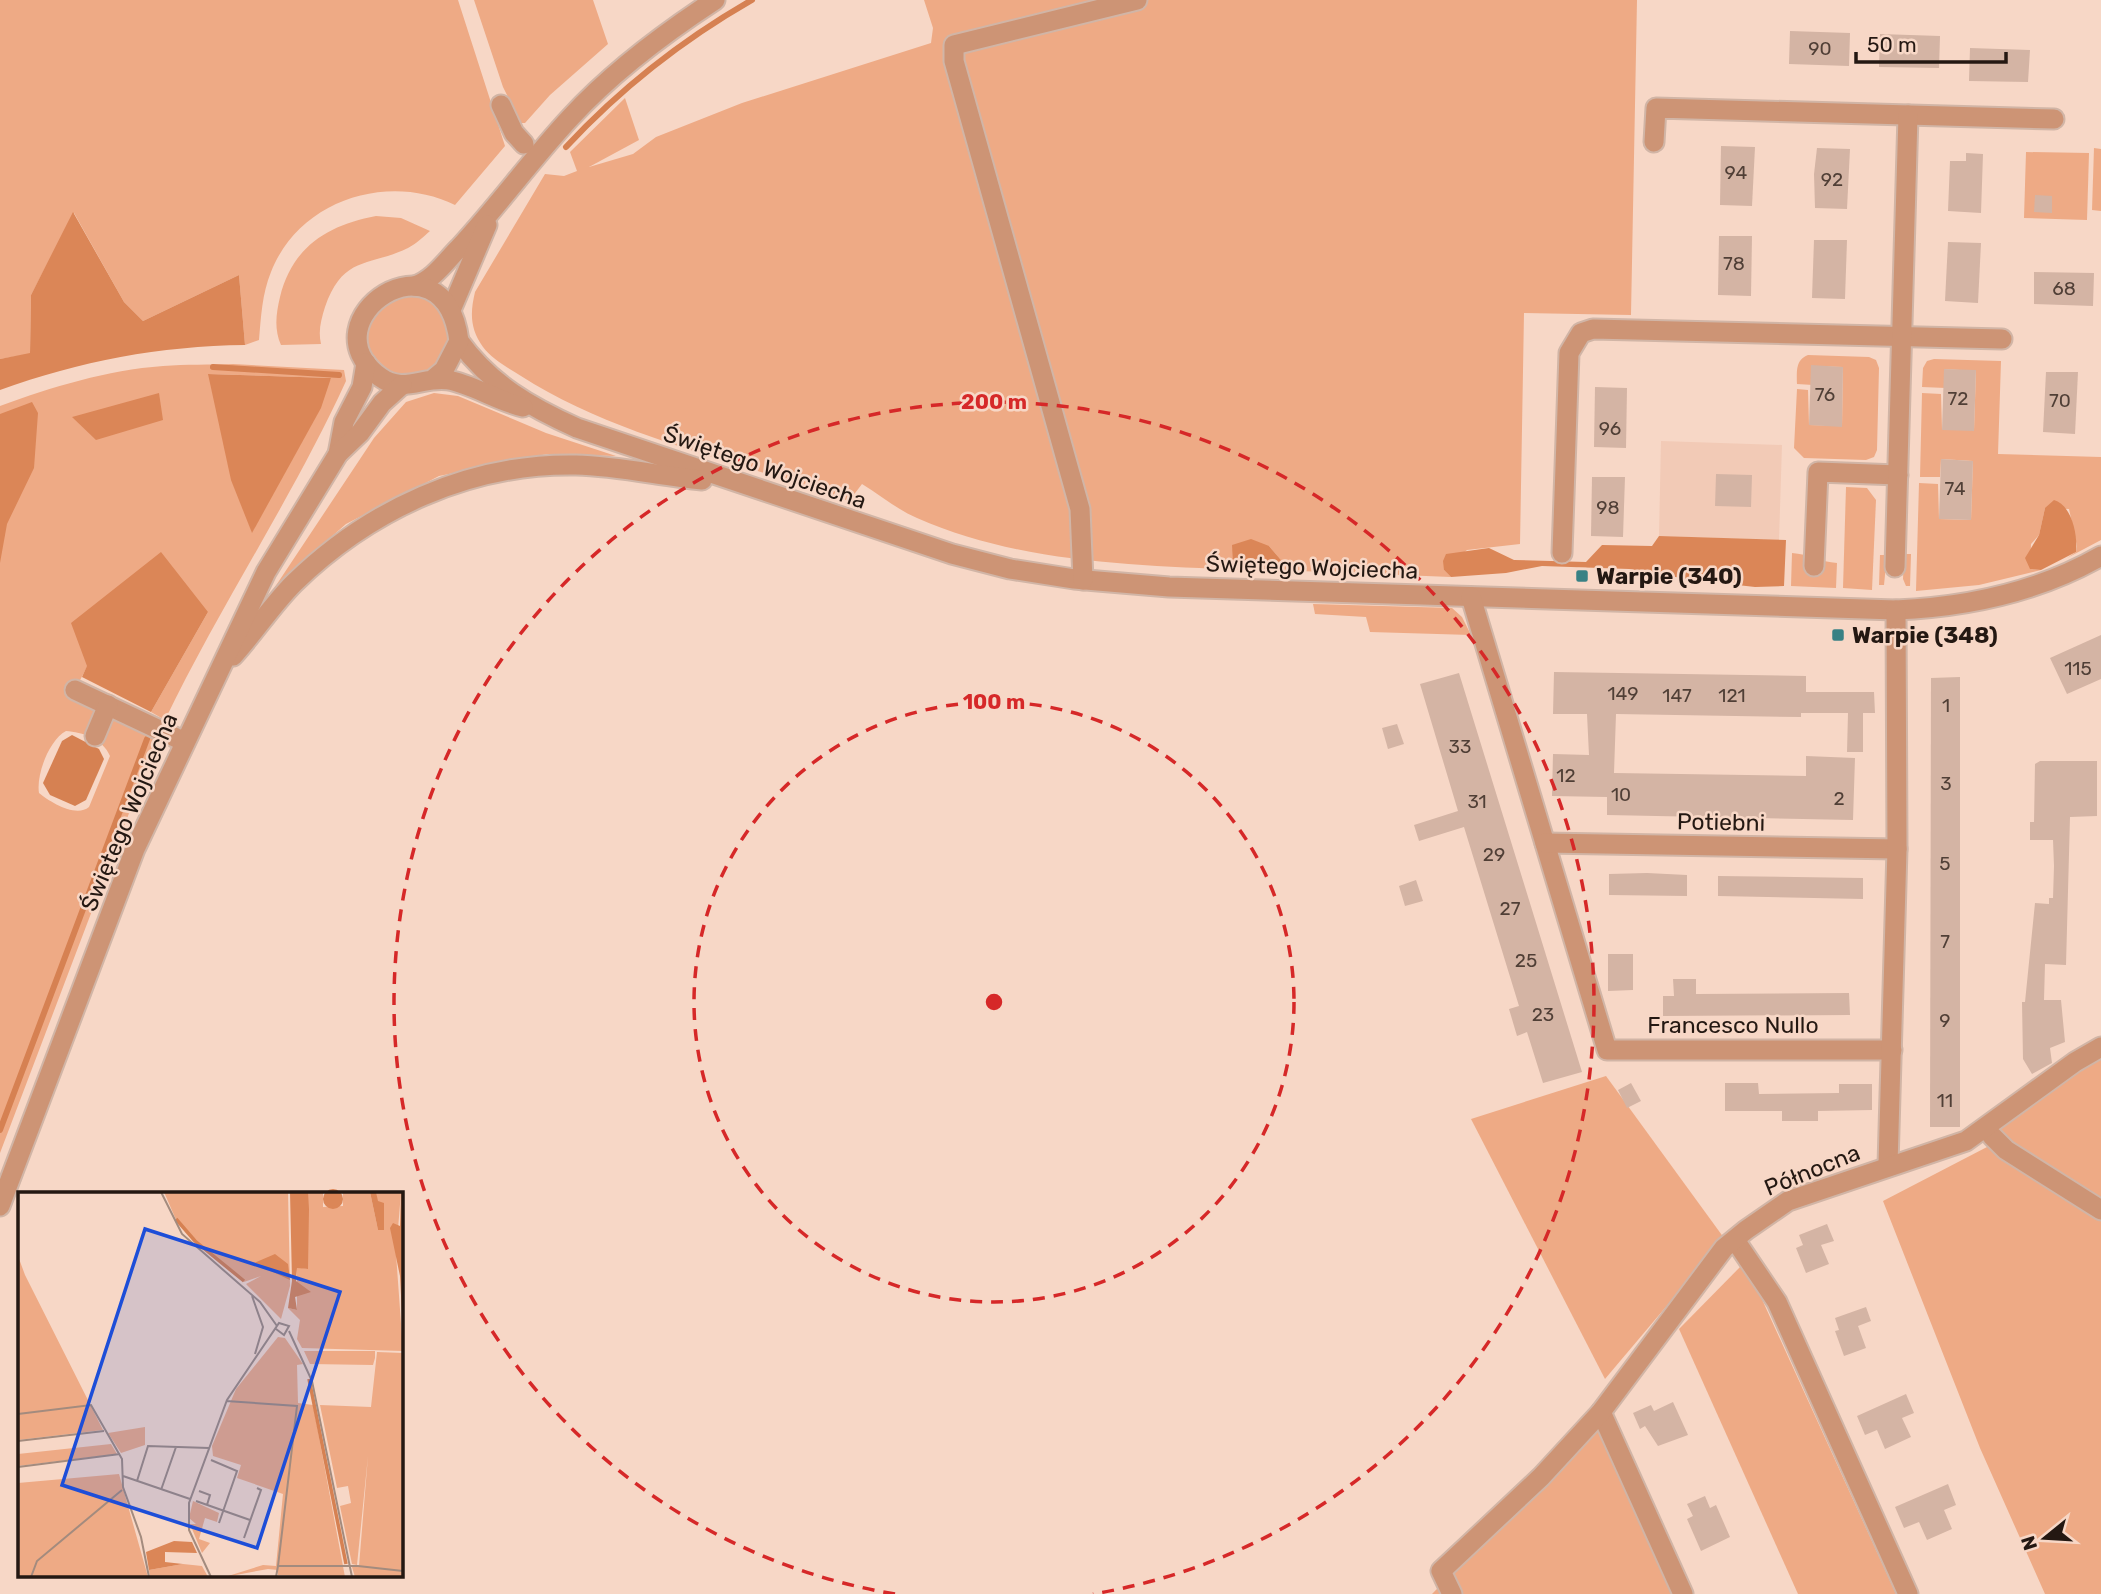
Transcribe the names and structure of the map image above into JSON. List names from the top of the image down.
{
  "streets": {
    "street": [
      "Świętego Wojciecha",
      "Potiebni",
      "Francesco Nullo",
      "Północna"
    ]
  },
  "crossings": [
    ["Świętego Wojciecha", "Francesco Nullo"],
    ["Potiebni", "Francesco Nullo"]
  ],
  "places": {
    "transit": ["Warpie (340)", "Warpie (348)"]
  },
  "house_numbers": [
    "90",
    "94",
    "92",
    "78",
    "68",
    "76",
    "72",
    "70",
    "96",
    "74",
    "98",
    "115",
    "149",
    "147",
    "121",
    "1",
    "33",
    "12",
    "3",
    "10",
    "2",
    "31",
    "29",
    "5",
    "27",
    "7",
    "25",
    "23",
    "9",
    "11"
  ],
  "scale_bar": "50 m",
  "north": "left",
  "rings": ["200 m", "100 m"]
}
